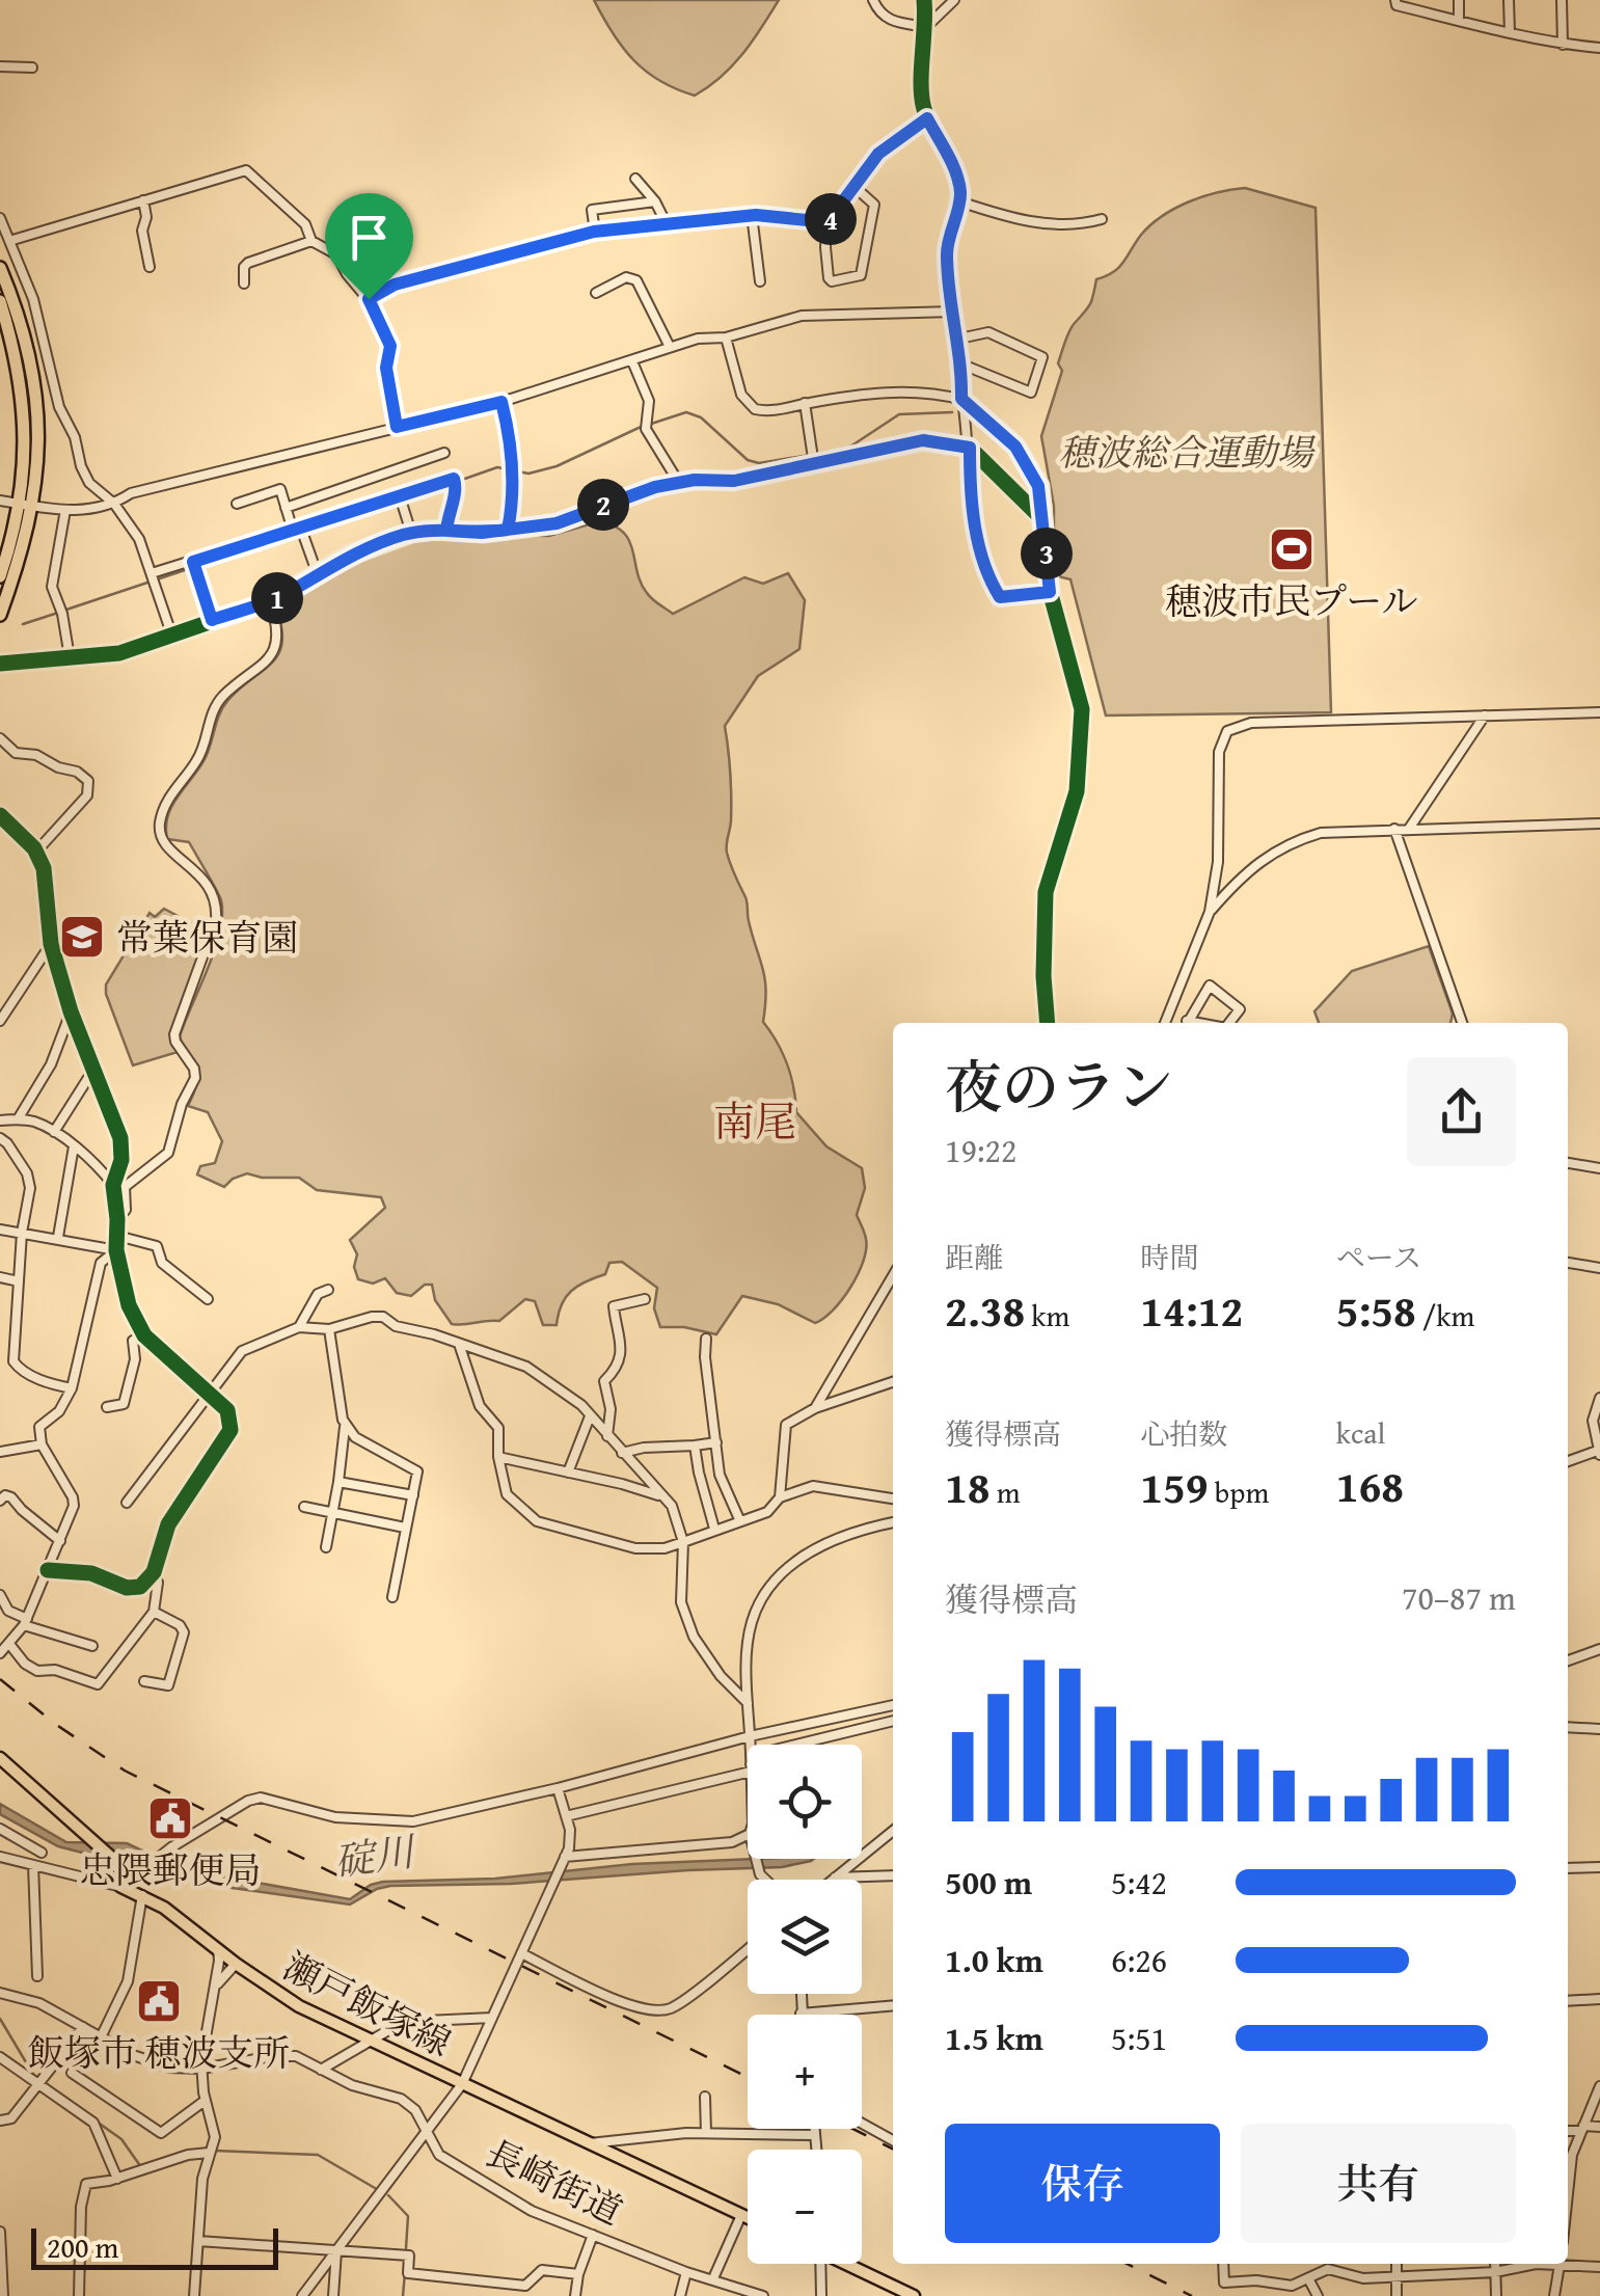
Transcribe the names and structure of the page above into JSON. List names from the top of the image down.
{
  "streets": {
    "main road": ["瀬戸飯塚線"],
    "street": ["長崎街道"]
  },
  "districts": ["南尾"],
  "water": ["碇川"],
  "parks": ["穂波総合運動場"],
  "places": {
    "sports": ["穂波市民プール"],
    "school or university": ["常葉保育園"],
    "public building": ["忠隈郵便局", "飯塚市 穂波支所"]
  },
  "scale_bar": "200 m",
  "page": {
    "pins": [
      "4",
      "2",
      "3",
      "1"
    ],
    "heading": ["夜のラン", "19:22"],
    "stats": [
      ["距離", "2.38 km"],
      ["時間", "14:12"],
      ["ペース", "5:58 /km"],
      ["獲得標高", "18 m"],
      ["心拍数", "159 bpm"],
      ["kcal", "168"]
    ],
    "chart": ["獲得標高", "70–87 m"],
    "map_buttons": ["+", "−"],
    "list": [
      {
        "name": "500 m",
        "note": "5:42"
      },
      {
        "name": "1.0 km",
        "note": "6:26"
      },
      {
        "name": "1.5 km",
        "note": "5:51"
      }
    ],
    "buttons": ["保存", "共有"],
    "scale": "200 m"
  }
}
